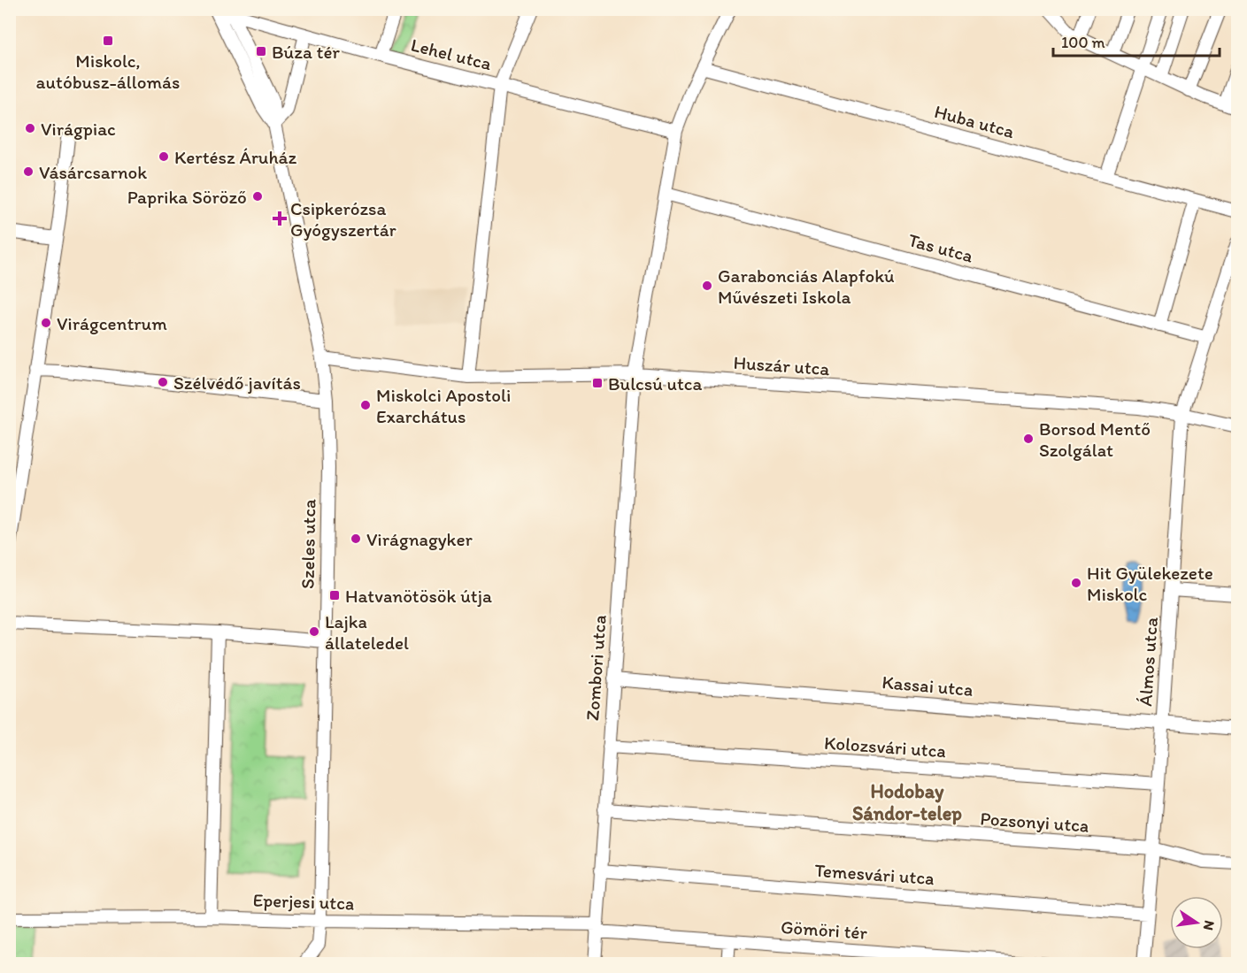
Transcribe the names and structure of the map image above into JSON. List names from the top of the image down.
{
  "streets": {
    "street": [
      "Lehel utca",
      "Huba utca",
      "Tas utca",
      "Huszár utca",
      "Szeles utca",
      "Álmos utca",
      "Zombori utca",
      "Kassai utca",
      "Kolozsvári utca",
      "Pozsonyi utca",
      "Temesvári utca",
      "Eperjesi utca",
      "Gömöri tér"
    ]
  },
  "crossings": [
    ["Lehel utca", "Szeles utca"],
    ["Tas utca", "Álmos utca"],
    ["Huszár utca", "Szeles utca"],
    ["Huszár utca", "Álmos utca"],
    ["Huszár utca", "Zombori utca"],
    ["Szeles utca", "Eperjesi utca"],
    ["Álmos utca", "Kassai utca"],
    ["Álmos utca", "Kolozsvári utca"],
    ["Álmos utca", "Pozsonyi utca"],
    ["Álmos utca", "Temesvári utca"],
    ["Zombori utca", "Kassai utca"],
    ["Zombori utca", "Kolozsvári utca"],
    ["Zombori utca", "Pozsonyi utca"],
    ["Zombori utca", "Temesvári utca"],
    ["Zombori utca", "Eperjesi utca"],
    ["Zombori utca", "Gömöri tér"],
    ["Eperjesi utca", "Gömöri tér"]
  ],
  "districts": ["Hodobay Sándor-telep"],
  "places": {
    "transit": [
      "Miskolc, autóbusz-állomás",
      "Búza tér",
      "Bulcsú utca",
      "Hatvanötösök útja"
    ],
    "other": [
      "Virágpiac",
      "Kertész Áruház",
      "Vásárcsarnok",
      "Paprika Söröző",
      "Garabonciás Alapfokú Művészeti Iskola",
      "Virágcentrum",
      "Szélvédő javítás",
      "Miskolci Apostoli Exarchátus",
      "Borsod Mentő Szolgálat",
      "Virágnagyker",
      "Hit Gyülekezete Miskolc",
      "Lajka állateledel"
    ],
    "health": ["Csipkerózsa Gyógyszertár"]
  },
  "scale_bar": "100 m",
  "north": "right"
}
